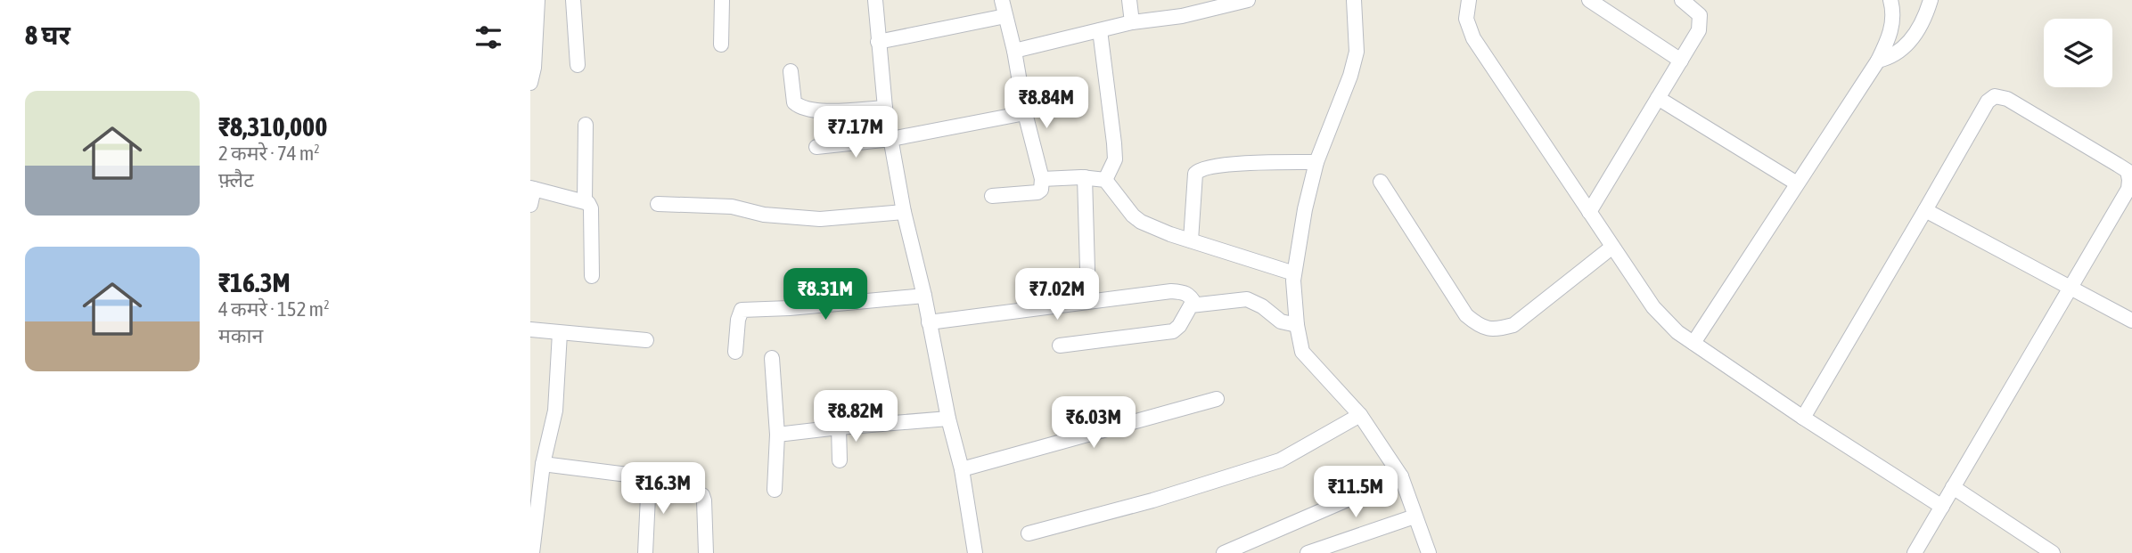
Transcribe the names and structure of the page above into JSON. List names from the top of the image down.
{
  "page": {
    "heading": "8 घर",
    "list": [
      {
        "name": "₹8,310,000",
        "note": "2 कमरे · 74 m² · फ़्लैट"
      },
      {
        "name": "₹16.3M",
        "note": "4 कमरे · 152 m² · मकान"
      }
    ],
    "price": [
      "₹8.84M",
      "₹7.17M",
      "₹8.31M",
      "₹7.02M",
      "₹8.82M",
      "₹6.03M",
      "₹16.3M",
      "₹11.5M"
    ]
  }
}
